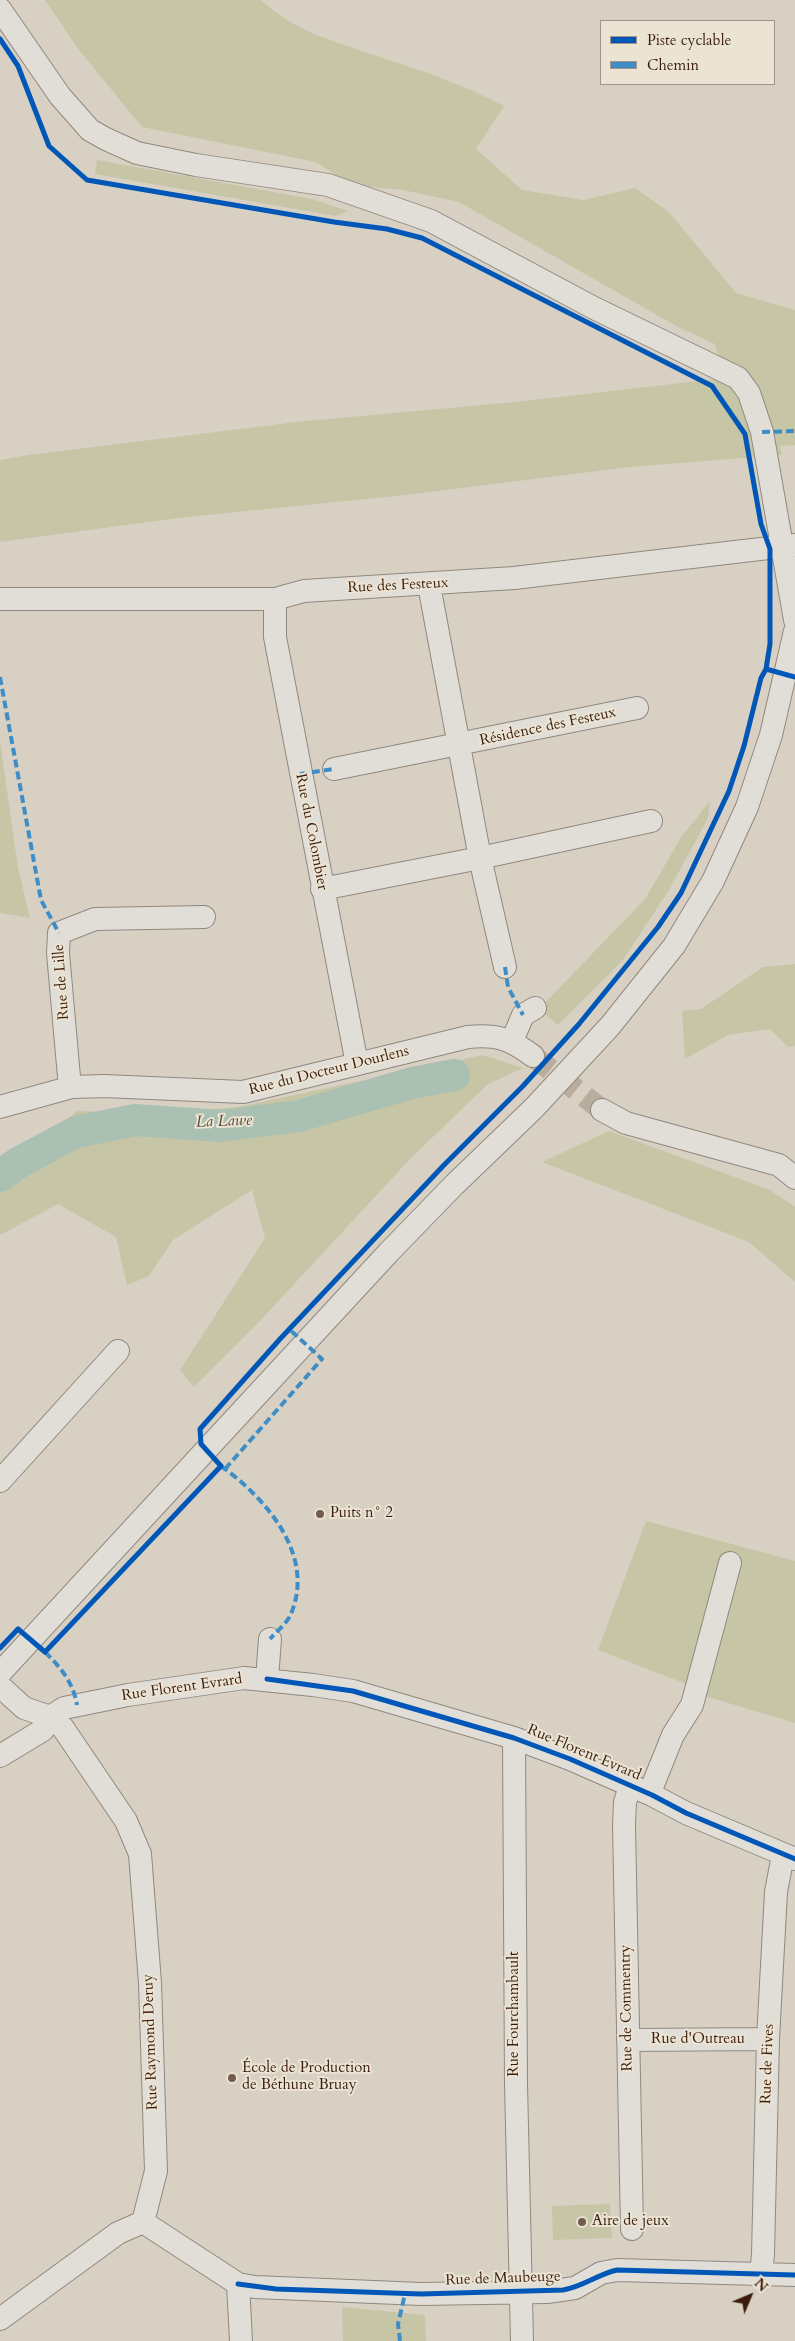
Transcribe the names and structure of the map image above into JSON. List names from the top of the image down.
{
  "streets": {
    "street": [
      "Rue des Festeux",
      "Résidence des Festeux",
      "Rue du Colombier",
      "Rue de Lille",
      "Rue du Docteur Dourlens",
      "Rue Florent Evrard",
      "Rue de Commentry",
      "Rue Fourchambault",
      "Rue d'Outreau",
      "Rue Raymond Deruy",
      "Rue de Fives",
      "Rue de Maubeuge"
    ]
  },
  "crossings": [
    ["Rue des Festeux", "Résidence des Festeux"],
    ["Rue des Festeux", "Rue du Colombier"],
    ["Rue du Colombier", "Rue du Docteur Dourlens"],
    ["Rue de Lille", "Rue du Docteur Dourlens"],
    ["Rue Florent Evrard", "Rue de Commentry"],
    ["Rue Florent Evrard", "Rue Fourchambault"],
    ["Rue Florent Evrard", "Rue Raymond Deruy"],
    ["Rue Florent Evrard", "Rue de Fives"],
    ["Rue de Commentry", "Rue d'Outreau"],
    ["Rue Fourchambault", "Rue de Maubeuge"],
    ["Rue d'Outreau", "Rue de Fives"],
    ["Rue Raymond Deruy", "Rue de Maubeuge"],
    ["Rue de Fives", "Rue de Maubeuge"]
  ],
  "water": ["La Lawe"],
  "places": ["Puits n° 2", "École de Production de Béthune Bruay", "Aire de jeux"],
  "legend": ["Piste cyclable", "Chemin"],
  "north": "top right"
}
